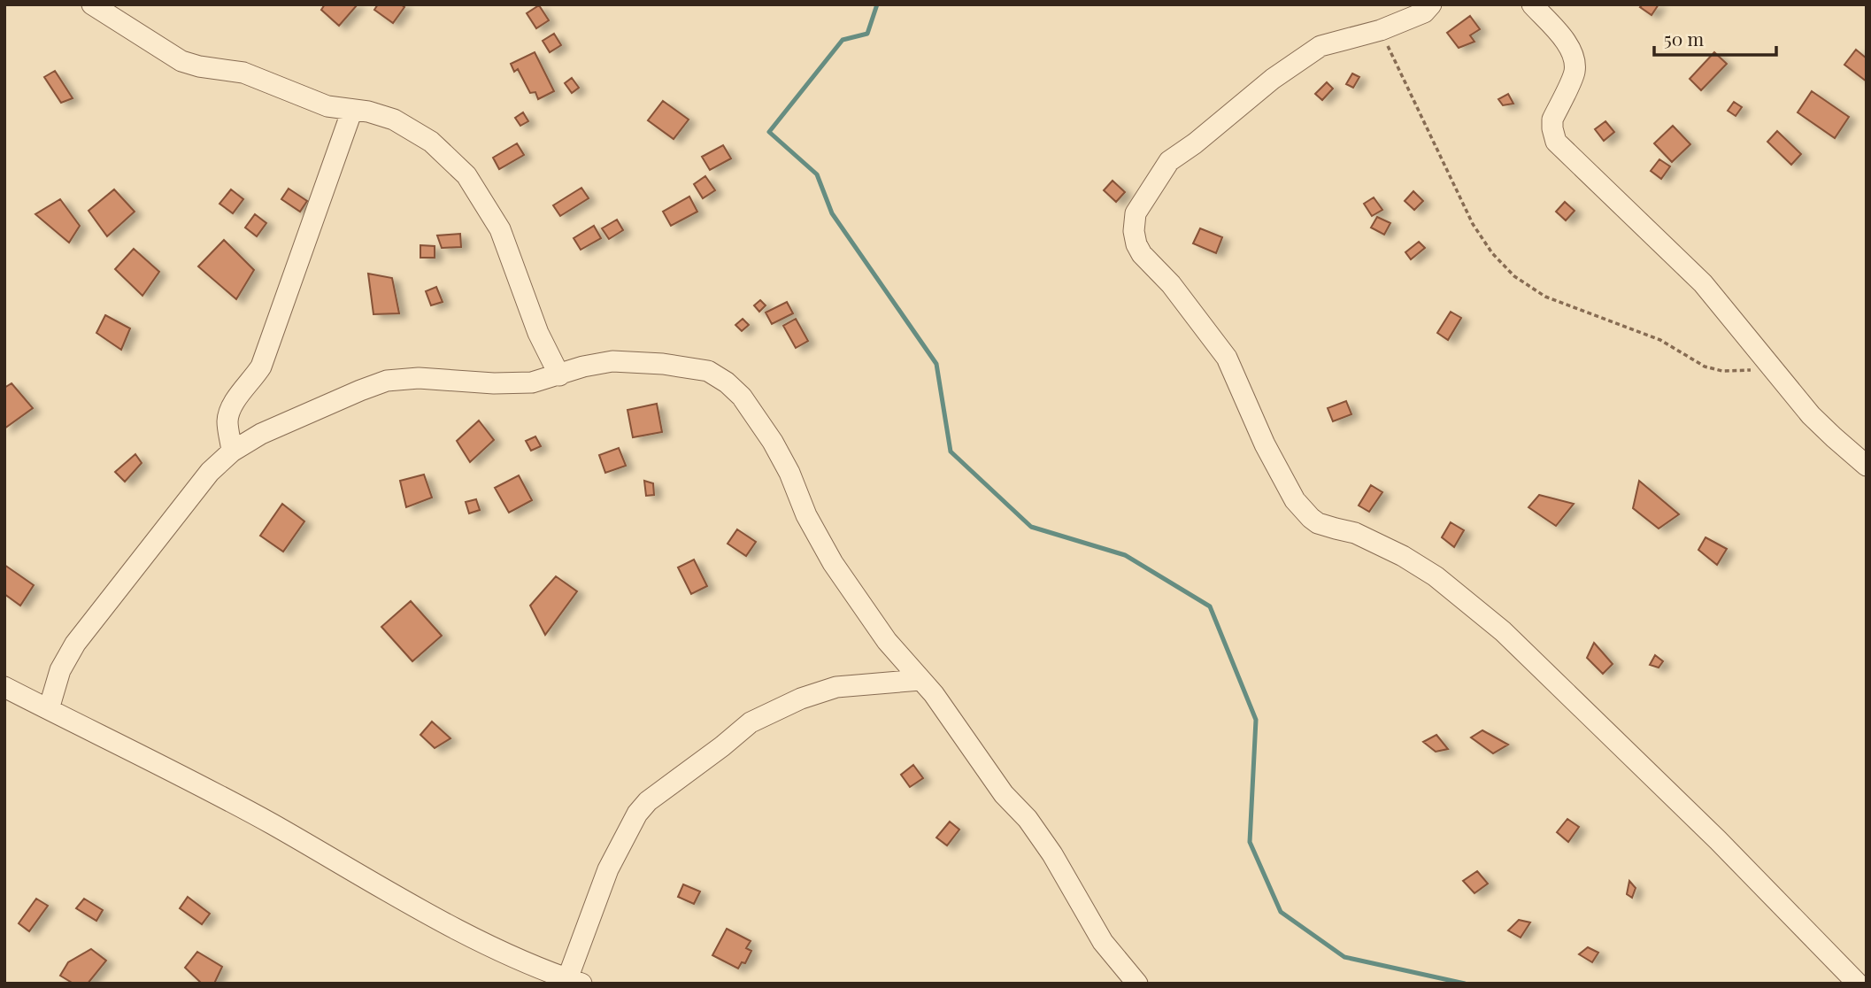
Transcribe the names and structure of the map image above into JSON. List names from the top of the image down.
{
  "scale_bar": "50 m"
}
